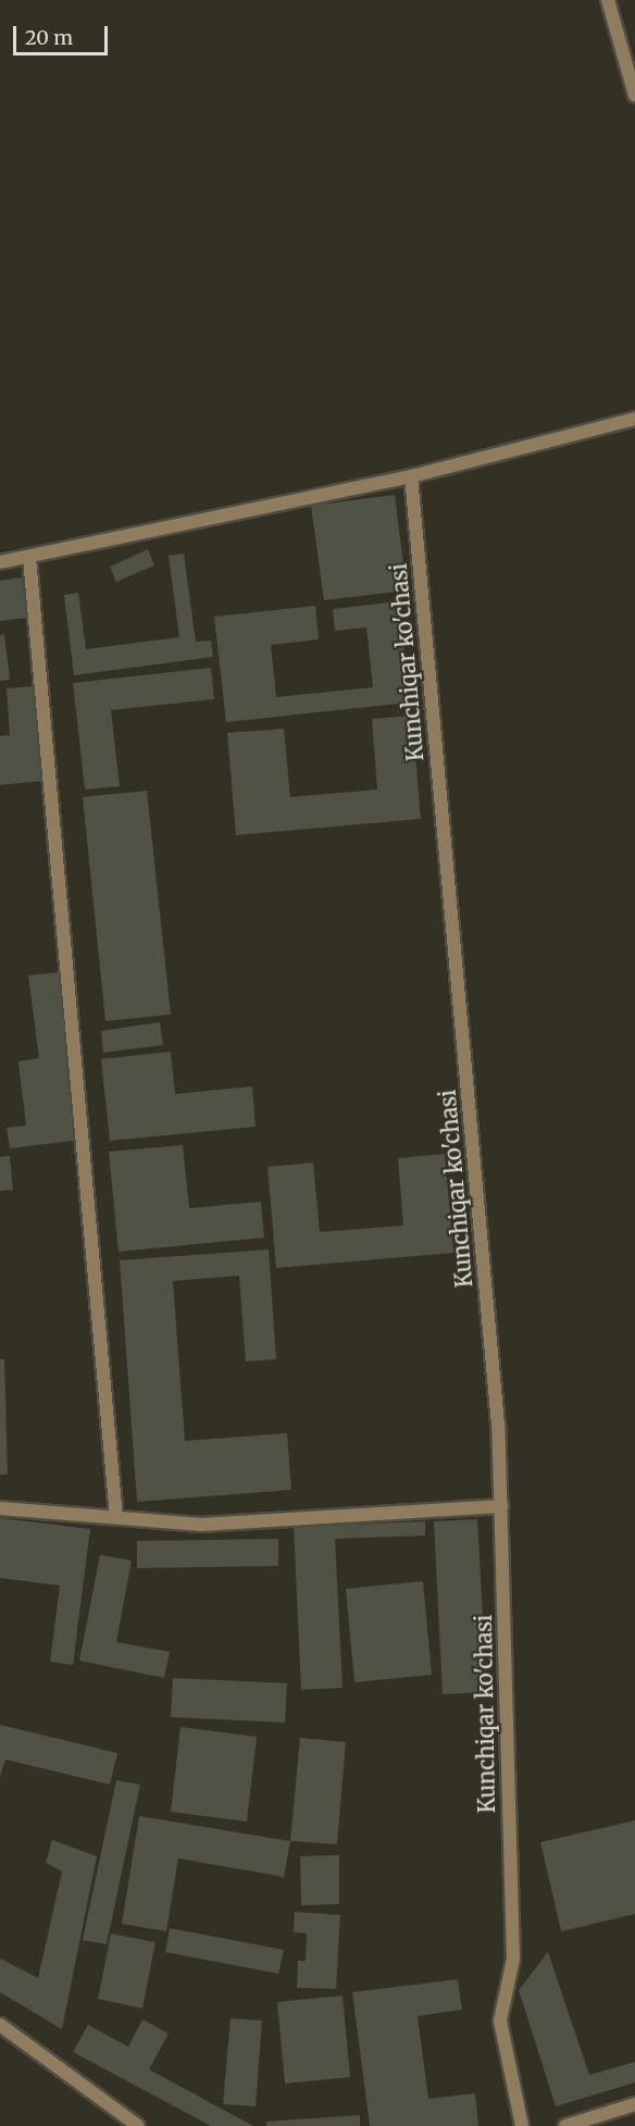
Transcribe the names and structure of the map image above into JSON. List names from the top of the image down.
{
  "streets": {
    "street": ["Kunchiqar ko'chasi"]
  },
  "scale_bar": "20 m"
}
